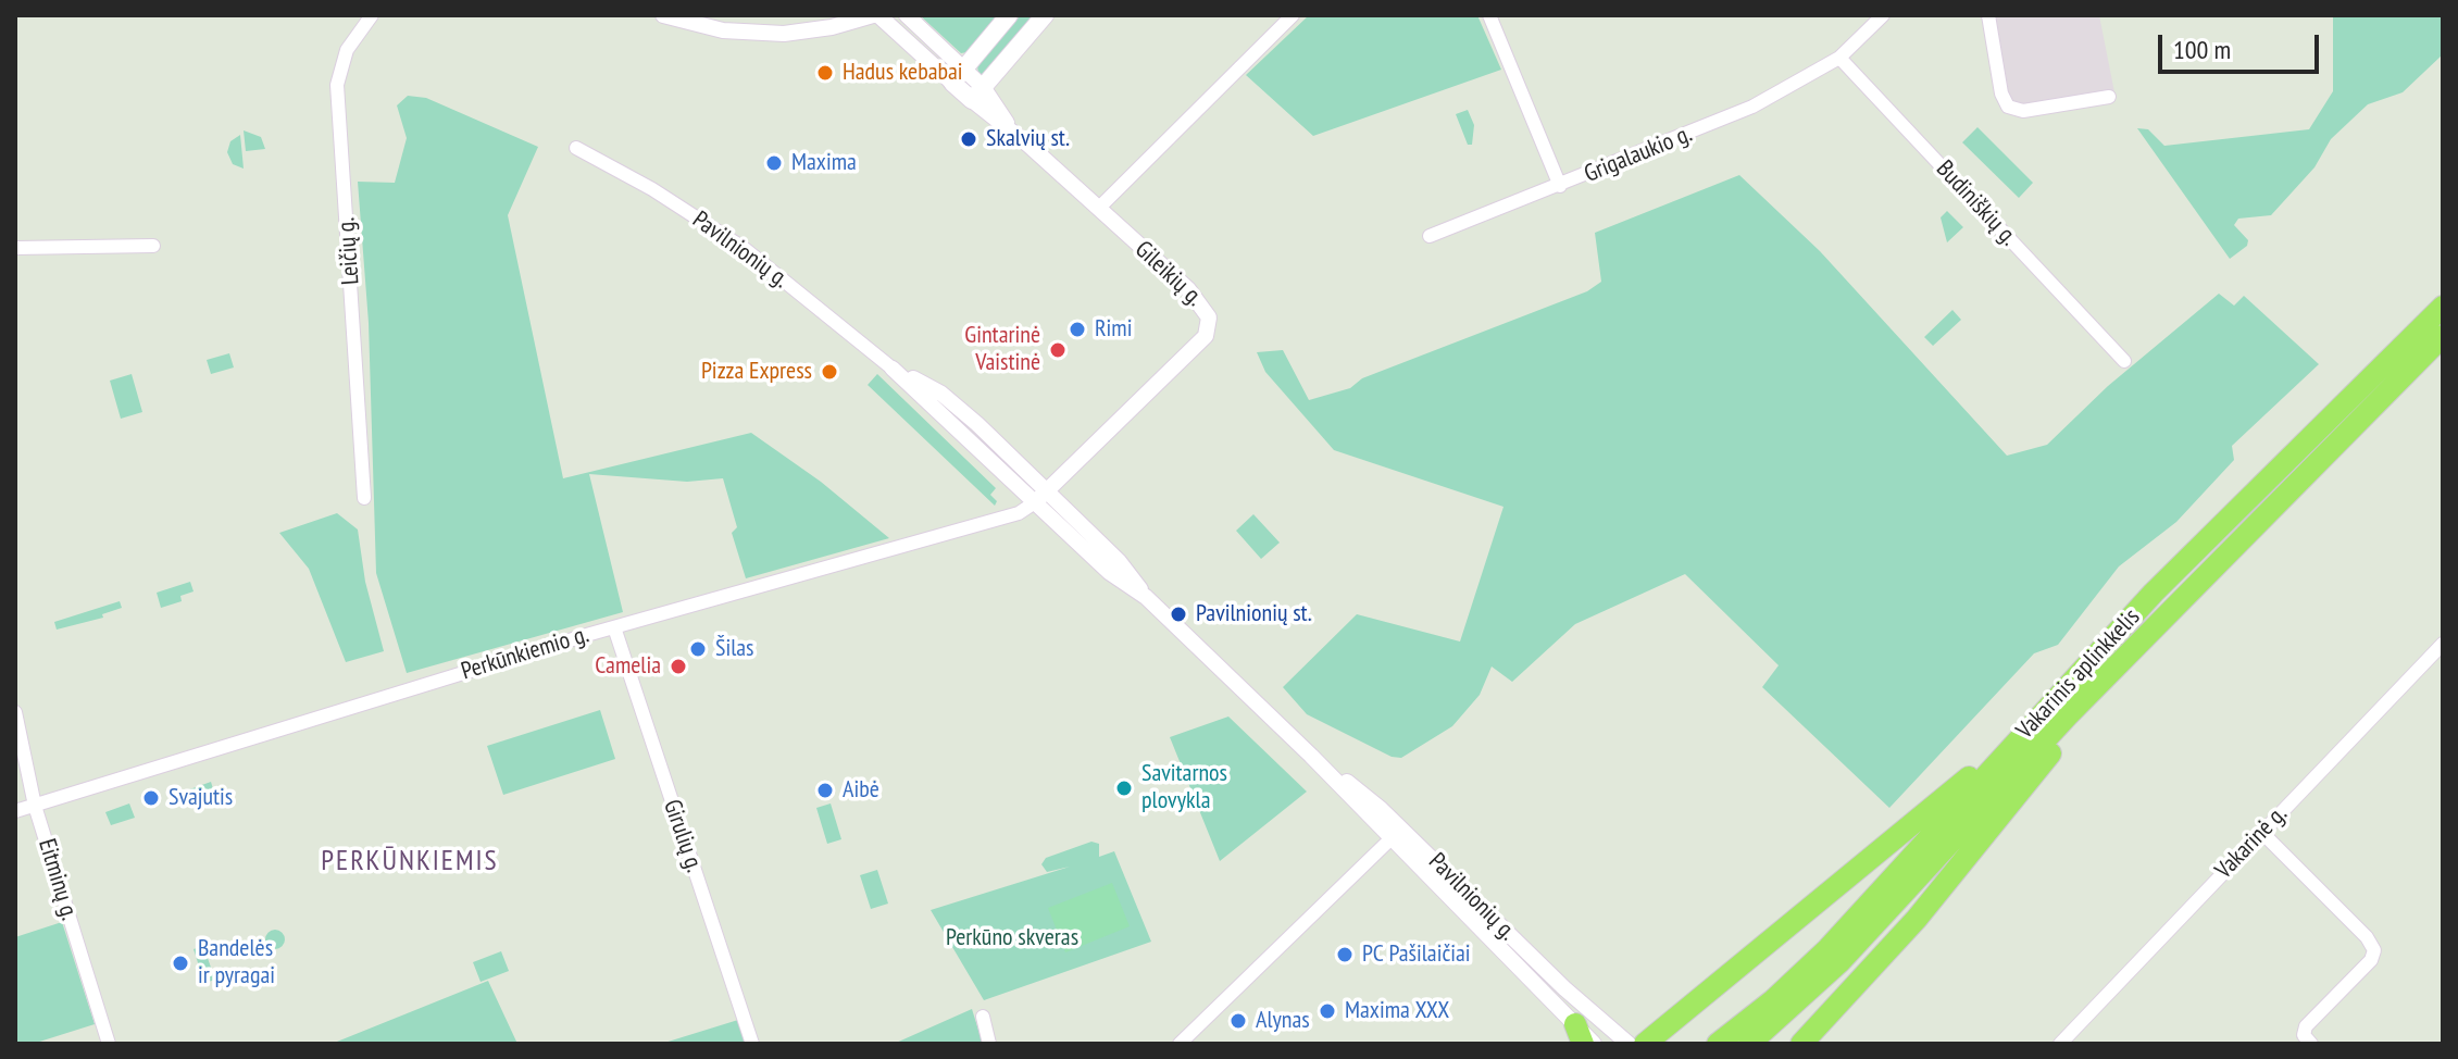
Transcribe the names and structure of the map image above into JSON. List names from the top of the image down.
{
  "streets": {
    "highway": ["Vakarinis aplinkkelis"],
    "main road": ["Gileikių g."],
    "street": [
      "Grigalaukio g.",
      "Budiniškių g.",
      "Pavilnionių g.",
      "Leičių g.",
      "Perkūnkiemio g.",
      "Girulių g.",
      "Vakarinė g.",
      "Eitminų g."
    ]
  },
  "crossings": [
    ["Grigalaukio g.", "Budiniškių g."],
    ["Pavilnionių g.", "Gileikių g."],
    ["Pavilnionių g.", "Perkūnkiemio g."],
    ["Gileikių g.", "Perkūnkiemio g."],
    ["Perkūnkiemio g.", "Girulių g."],
    ["Perkūnkiemio g.", "Eitminų g."]
  ],
  "districts": ["PERKŪNKIEMIS"],
  "parks": ["Perkūno skveras"],
  "places": [
    "Hadus kebabai",
    "Skalvių st.",
    "Maxima",
    "Rimi",
    "Gintarinė Vaistinė",
    "Pizza Express",
    "Pavilnionių st.",
    "Šilas",
    "Camelia",
    "Savitarnos plovykla",
    "Aibė",
    "Svajutis",
    "PC Pašilaičiai",
    "Bandelės ir pyragai",
    "Maxima XXX",
    "Alynas"
  ],
  "scale_bar": "100 m"
}
